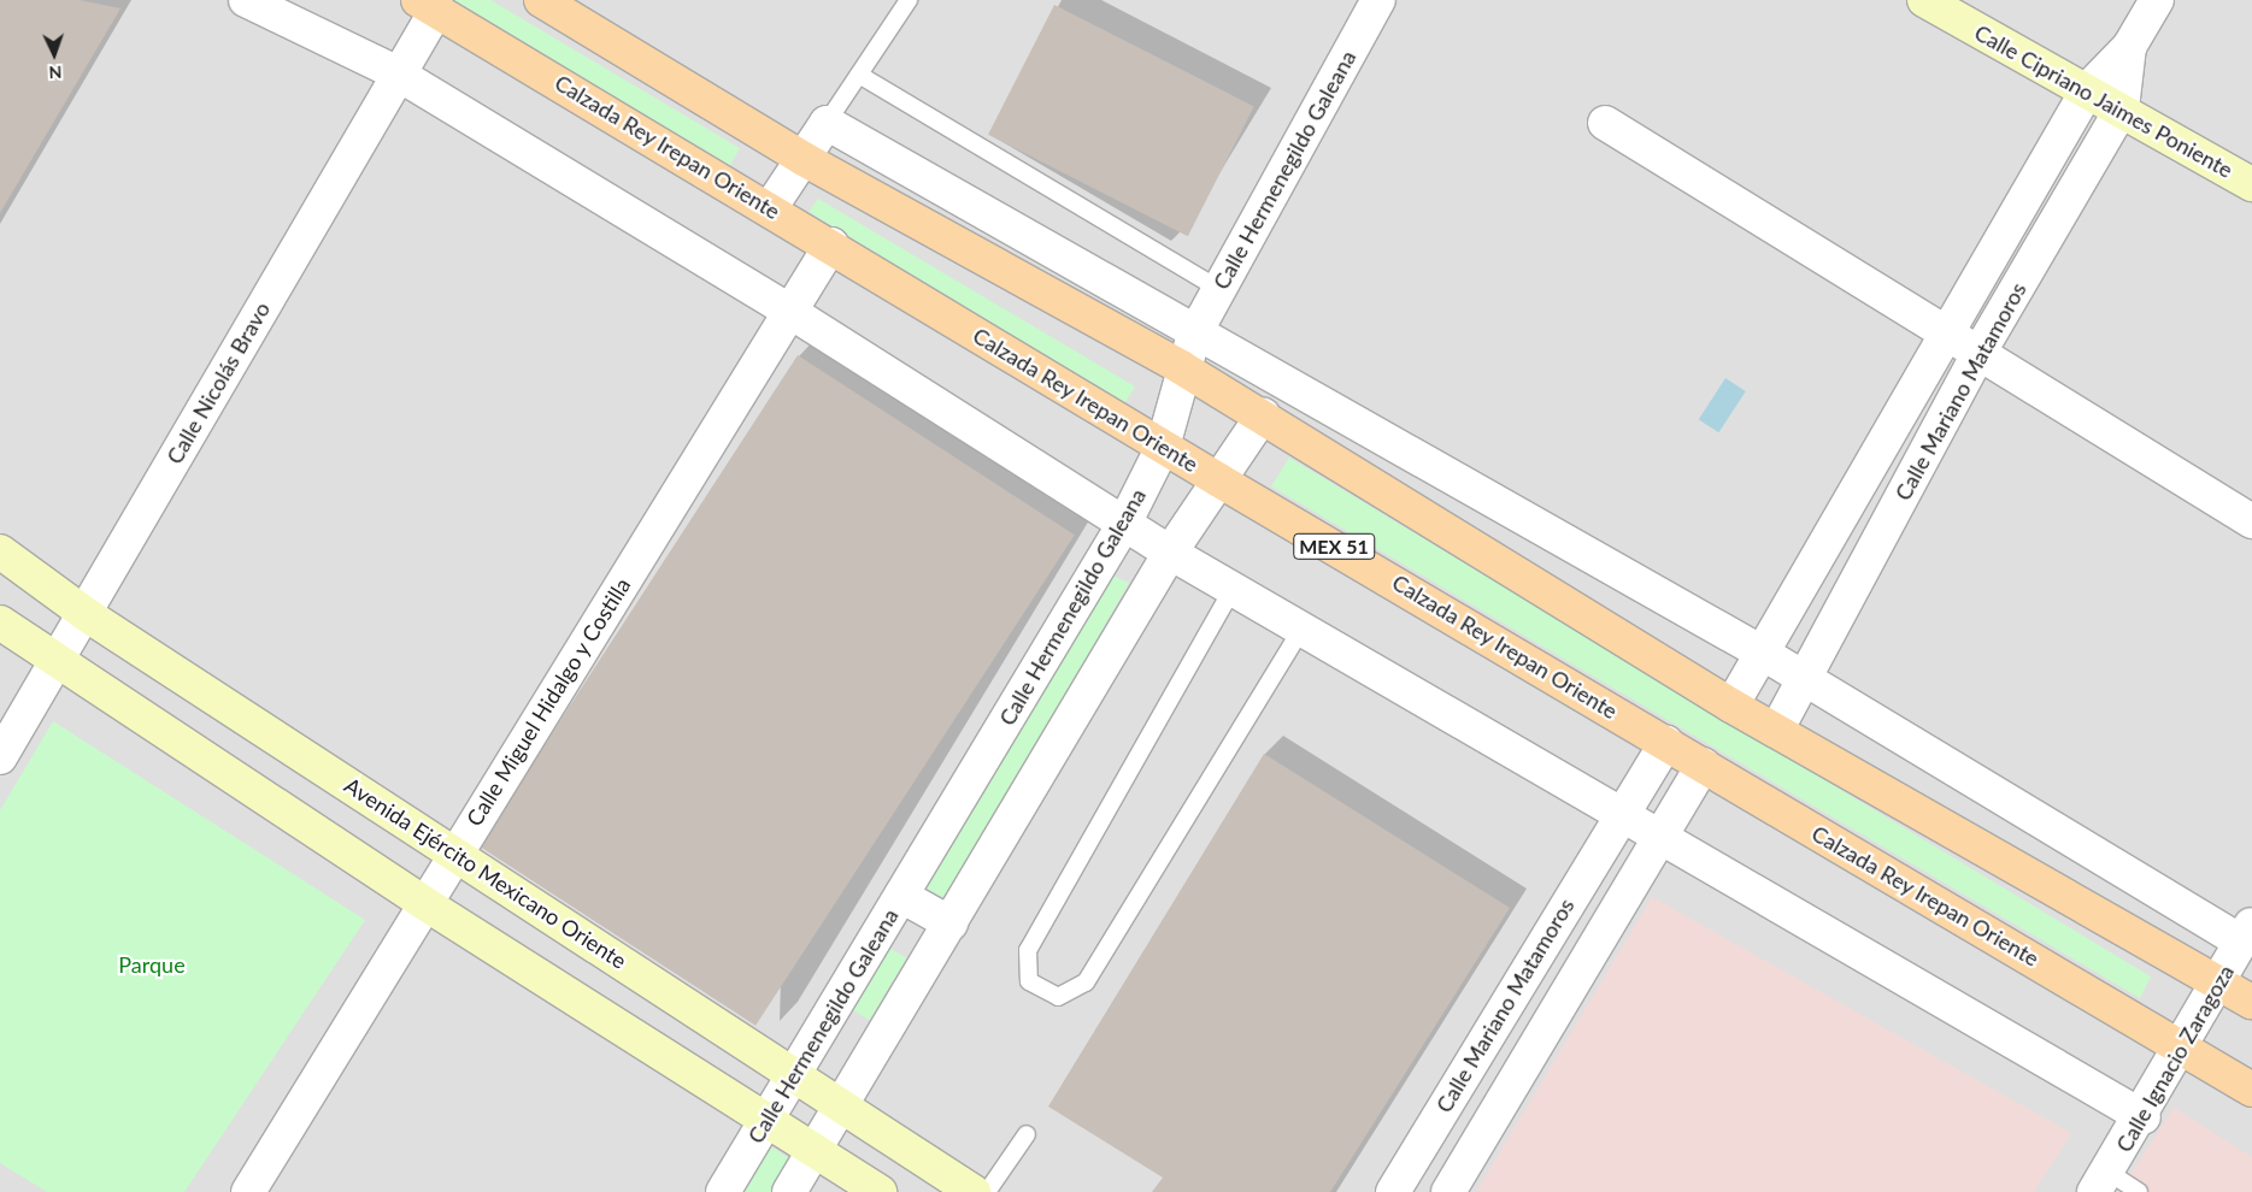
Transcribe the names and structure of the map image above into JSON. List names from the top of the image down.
{
  "streets": {
    "main road": ["Calzada Rey Irepan Oriente", "MEX 51"],
    "street": [
      "Calle Cipriano Jaimes Poniente",
      "Calle Hermenegildo Galeana",
      "Calle Nicolás Bravo",
      "Calle Mariano Matamoros",
      "Calle Miguel Hidalgo y Costilla",
      "Avenida Ejército Mexicano Oriente",
      "Calle Ignacio Zaragoza"
    ]
  },
  "crossings": [
    ["Calle Cipriano Jaimes Poniente", "Calle Mariano Matamoros"],
    ["Calzada Rey Irepan Oriente", "Calle Hermenegildo Galeana"],
    ["Calzada Rey Irepan Oriente", "Calle Nicolás Bravo"],
    ["Calzada Rey Irepan Oriente", "Calle Mariano Matamoros"],
    ["Calzada Rey Irepan Oriente", "Calle Miguel Hidalgo y Costilla"],
    ["Calzada Rey Irepan Oriente", "Calle Ignacio Zaragoza"],
    ["Calle Hermenegildo Galeana", "Avenida Ejército Mexicano Oriente"],
    ["Calle Nicolás Bravo", "Avenida Ejército Mexicano Oriente"],
    ["Calle Miguel Hidalgo y Costilla", "Avenida Ejército Mexicano Oriente"]
  ],
  "parks": ["Parque"],
  "north": "bottom"
}
